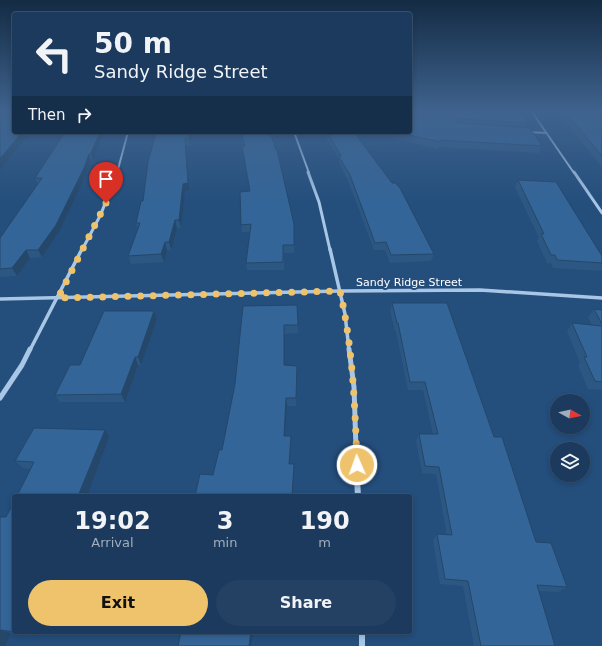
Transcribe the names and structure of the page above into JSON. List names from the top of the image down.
{
  "streets": {
    "street": ["Sandy Ridge Street"]
  },
  "north": "right",
  "page": {
    "turn": ["50 m", "Sandy Ridge Street"],
    "then": "Then",
    "eta": [
      "19:02",
      "Arrival",
      "3",
      "min",
      "190",
      "m"
    ],
    "buttons": ["Exit", "Share"]
  }
}
